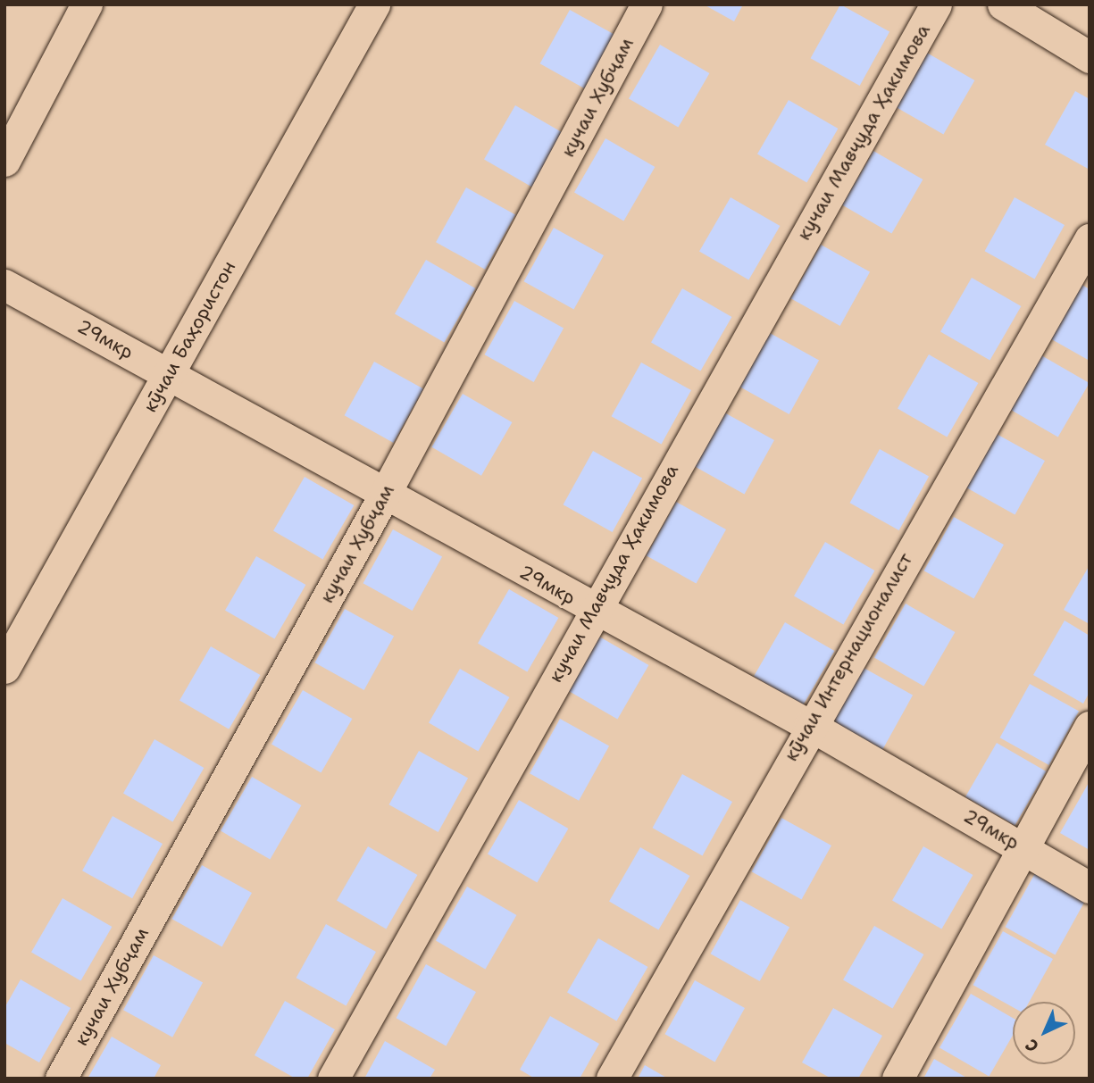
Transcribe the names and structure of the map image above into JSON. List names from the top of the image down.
{
  "streets": {
    "street": [
      "кучаи Хубҷам",
      "кучаи Мавҷуда Ҳакимова",
      "кӯчаи Баҳористон",
      "29мкр",
      "кӯчаи Интернационалист"
    ]
  },
  "crossings": [
    ["кучаи Хубҷам", "29мкр"],
    ["кучаи Мавҷуда Ҳакимова", "29мкр"],
    ["кӯчаи Баҳористон", "29мкр"],
    ["29мкр", "кӯчаи Интернационалист"]
  ],
  "north": "bottom left"
}
